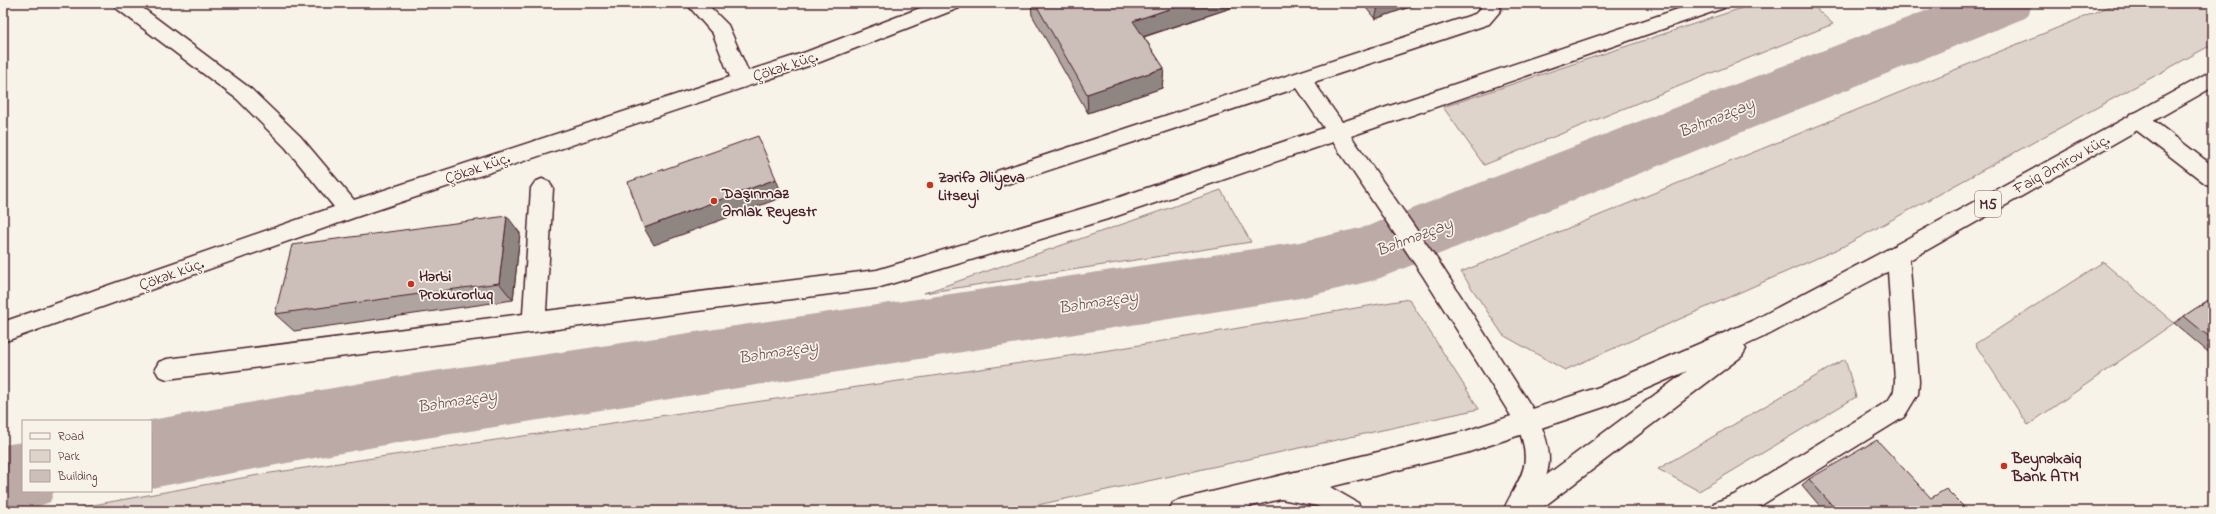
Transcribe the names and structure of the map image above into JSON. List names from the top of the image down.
{
  "streets": {
    "main road": ["Çökək küç.", "Faiq Əmirov küç.", "M5"]
  },
  "water": ["Bəhməzçay"],
  "places": [
    "Zərifə Əliyeva Litseyi",
    "Daşınmaz Əmlak Reyestr",
    "Hərbi Prokurorluq",
    "Beynəlxaiq Bank ATM"
  ],
  "legend": ["Road", "Park", "Building"]
}
